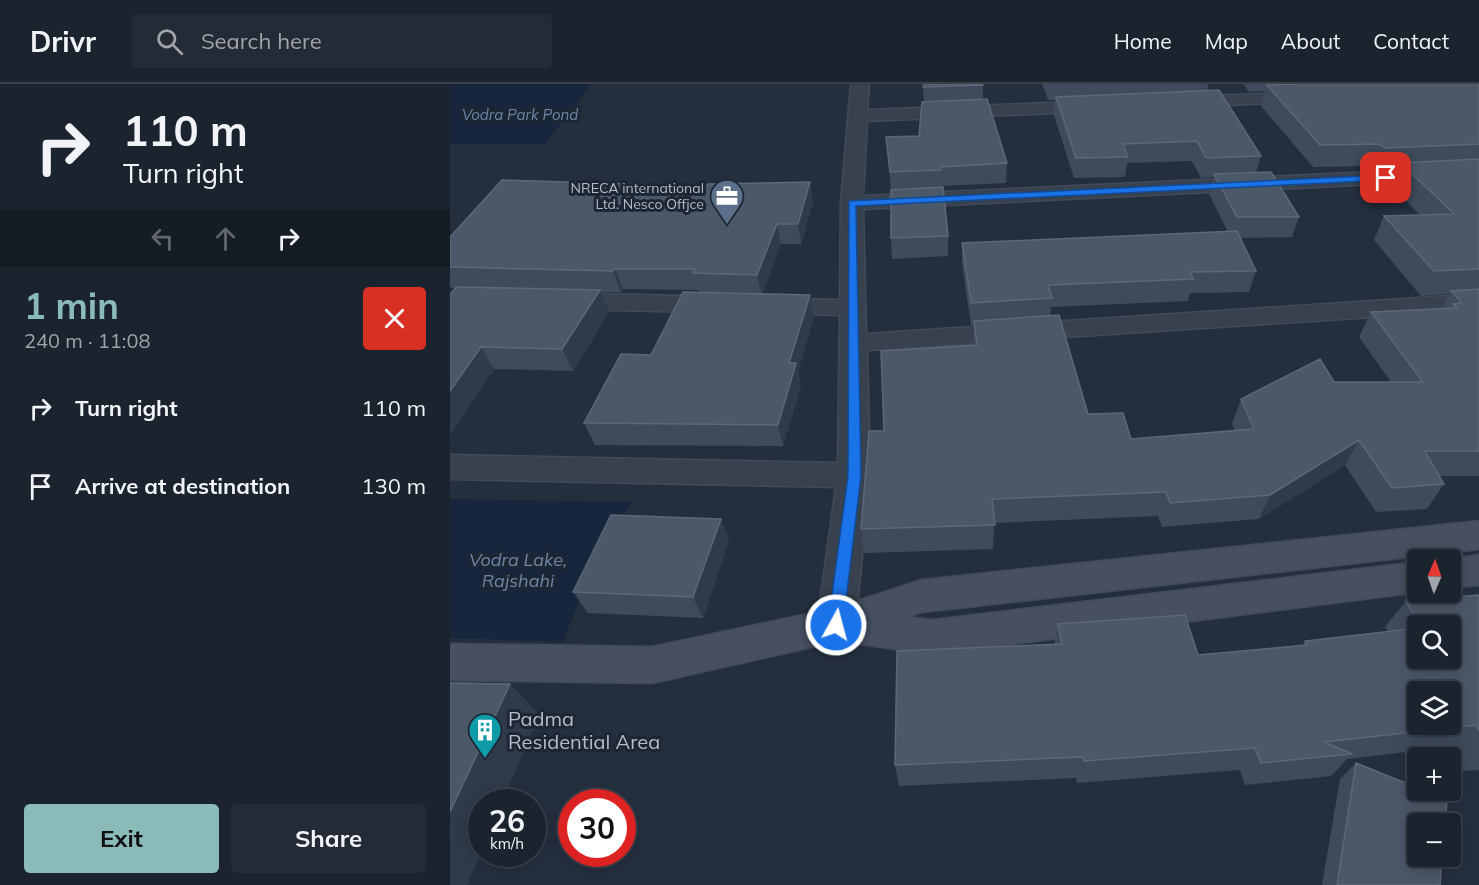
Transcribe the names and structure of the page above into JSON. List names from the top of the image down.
{
  "water": ["Vodra Park Pond", "Vodra Lake, Rajshahi"],
  "places": {
    "office": ["NRECA international Ltd. Nesco Offjce"],
    "building": ["Padma Residential Area"]
  },
  "north": "top",
  "page": {
    "header": "Drivr",
    "search": "Search here",
    "nav": [
      "Home",
      "Map",
      "About",
      "Contact"
    ],
    "turn": ["110 m", "Turn right"],
    "heading": ["1 min", "240 m · 11:08"],
    "list": [
      {
        "name": "Turn right",
        "value": "110 m"
      },
      {
        "name": "Arrive at destination",
        "value": "130 m"
      }
    ],
    "map_buttons": ["+", "−"],
    "speed": "26 km/h",
    "limit": "30",
    "buttons": ["Exit", "Share"]
  }
}
